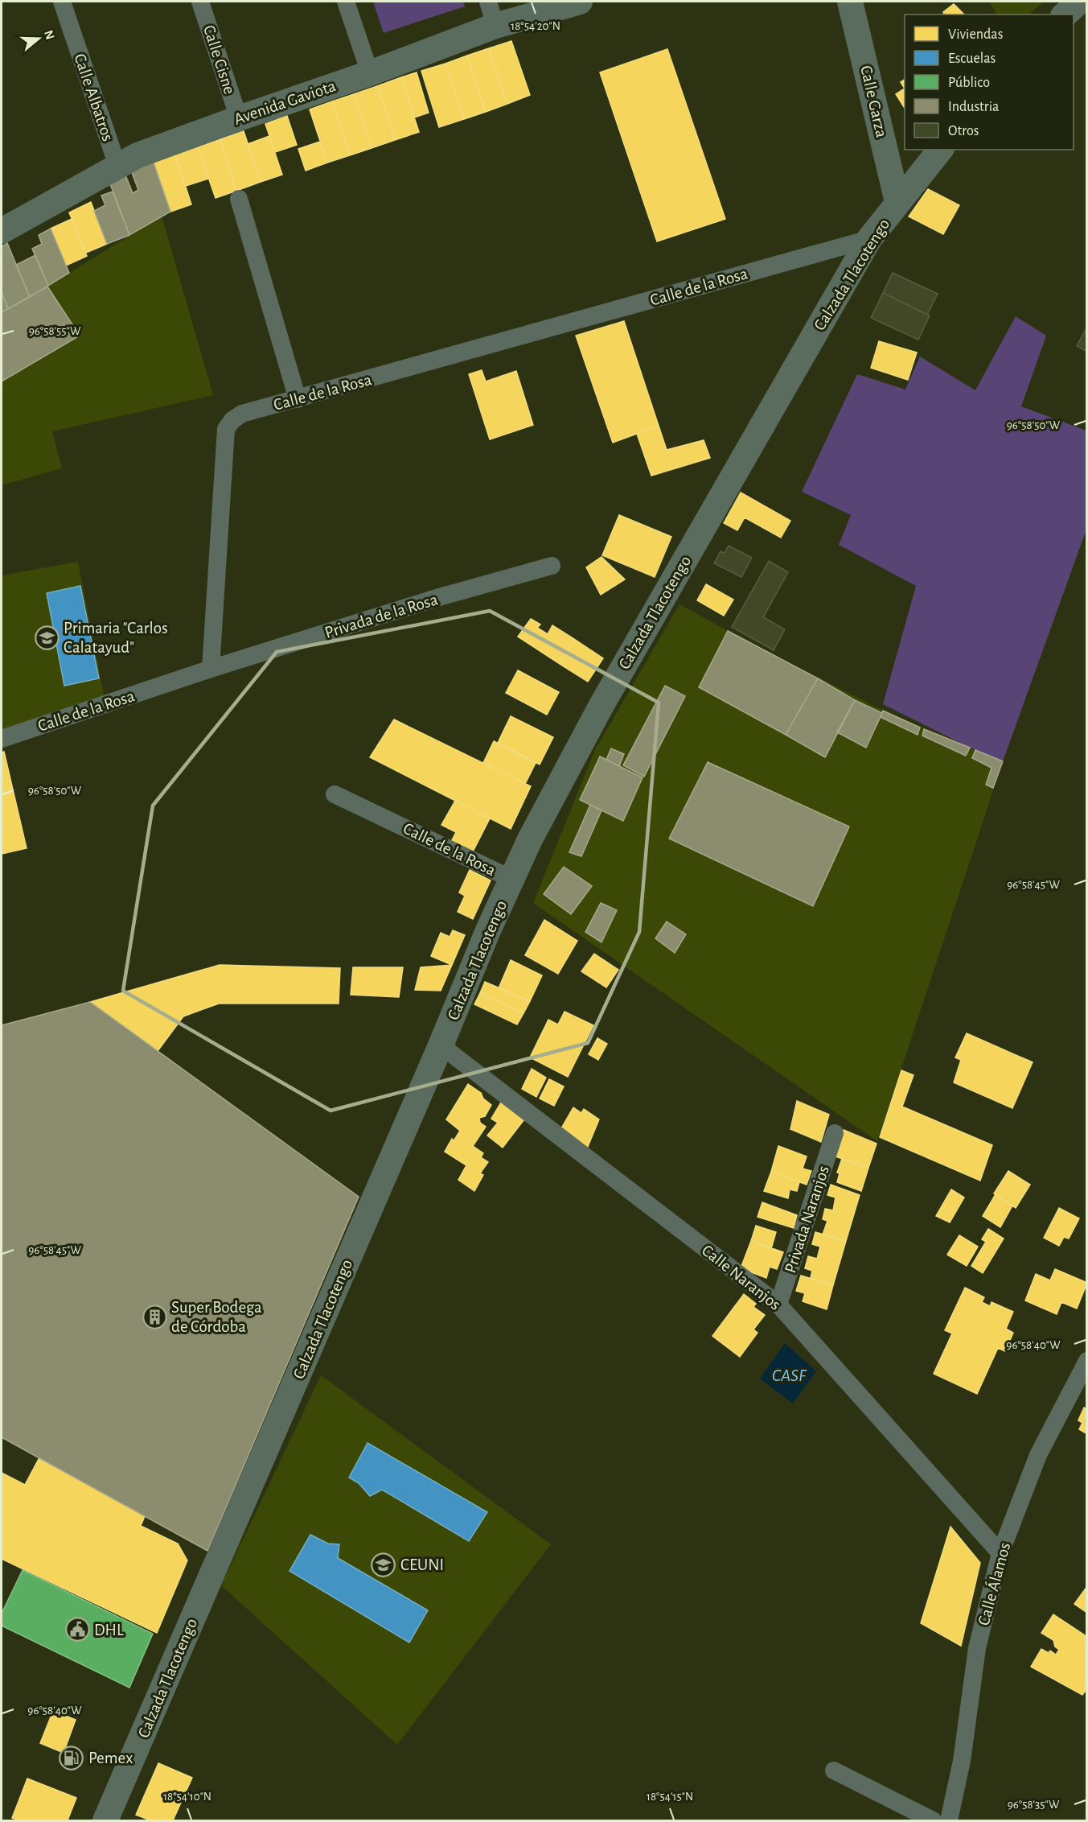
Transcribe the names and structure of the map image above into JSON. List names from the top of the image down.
{
  "streets": {
    "street": [
      "Calle Cisne",
      "Calle Albatros",
      "Calle Garza",
      "Avenida Gaviota",
      "Calzada Tlacotengo",
      "Calle de la Rosa",
      "Privada de la Rosa",
      "Privada Naranjos",
      "Calle Naranjos",
      "Calle Álamos"
    ]
  },
  "crossings": [
    ["Calle Cisne", "Avenida Gaviota"],
    ["Calle Albatros", "Avenida Gaviota"],
    ["Calle Garza", "Calzada Tlacotengo"],
    ["Calzada Tlacotengo", "Calle de la Rosa"],
    ["Calzada Tlacotengo", "Calle Naranjos"],
    ["Calle de la Rosa", "Privada de la Rosa"],
    ["Privada Naranjos", "Calle Naranjos"],
    ["Calle Naranjos", "Calle Álamos"]
  ],
  "water": ["CASF"],
  "places": {
    "school or university": ["Primaria \"Carlos Calatayud\"", "CEUNI"],
    "building": ["Super Bodega de Córdoba"],
    "public building": ["DHL"],
    "fuel station": ["Pemex"]
  },
  "legend": [
    "Viviendas",
    "Escuelas",
    "Público",
    "Industria",
    "Otros"
  ],
  "north": "right",
  "coordinates": [
    "18°54'20\"N",
    "96°58'55\"W",
    "96°58'50\"W",
    "96°58'45\"W",
    "96°58'40\"W",
    "18°54'10\"N",
    "18°54'15\"N",
    "96°58'35\"W"
  ]
}
